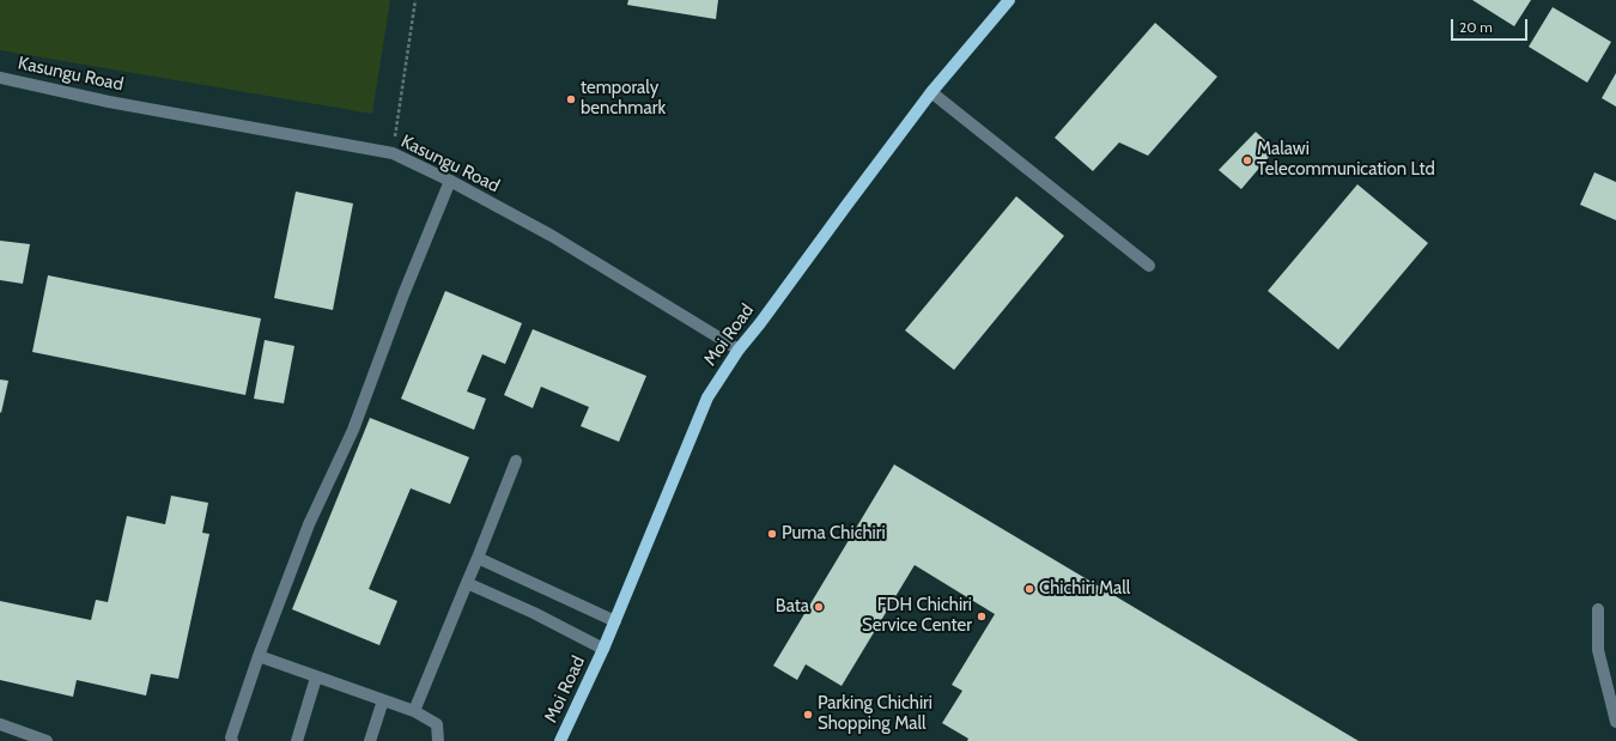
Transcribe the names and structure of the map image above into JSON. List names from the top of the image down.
{
  "streets": {
    "main road": ["Moi Road"],
    "street": ["Kasungu Road"]
  },
  "crossings": [
    ["Kasungu Road", "Moi Road"]
  ],
  "places": [
    "temporaly benchmark",
    "Malawi Telecommunication Ltd",
    "Puma Chichiri",
    "Chichiri Mall",
    "Bata",
    "FDH Chichiri Service Center",
    "Parking Chichiri Shopping Mall"
  ],
  "scale_bar": "20 m"
}
